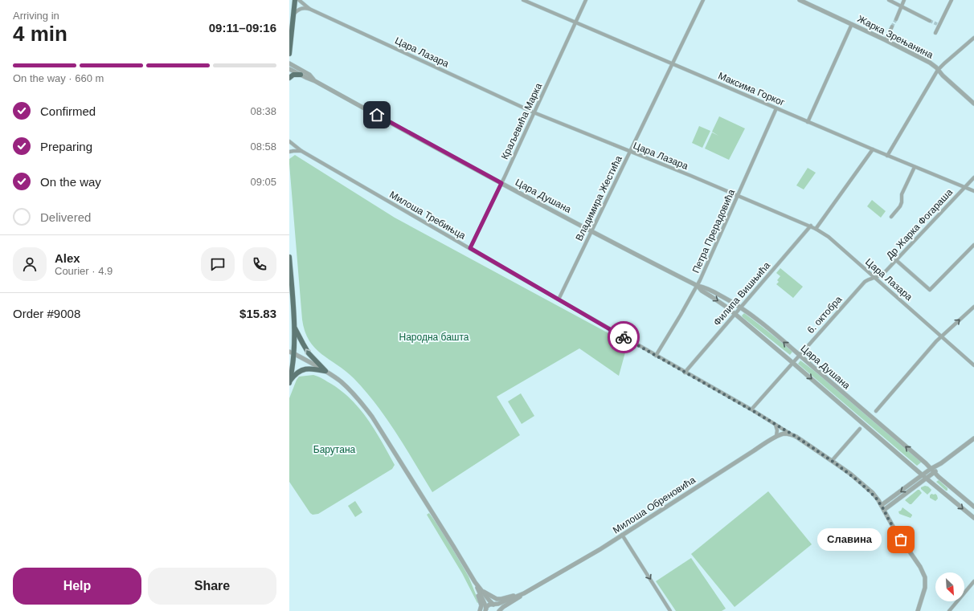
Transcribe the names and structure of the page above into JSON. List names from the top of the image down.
{
  "streets": {
    "street": [
      "Жарка Зрењанина",
      "Цара Лазара",
      "Максима Горког",
      "Краљевића Марка",
      "Цара Душана",
      "Владимира Жестића",
      "Милоша Требињца",
      "Др Жарка Фогараша",
      "Петра Прерадовића",
      "Филипа Вишњића",
      "6. октобра",
      "Милоша Обреновића"
    ]
  },
  "crossings": [
    ["Цара Лазара", "Краљевића Марка"],
    ["Цара Лазара", "Владимира Жестића"],
    ["Цара Лазара", "Др Жарка Фогараша"],
    ["Цара Лазара", "Петра Прерадовића"],
    ["Цара Лазара", "Филипа Вишњића"],
    ["Цара Лазара", "6. октобра"],
    ["Максима Горког", "Краљевића Марка"],
    ["Максима Горког", "Владимира Жестића"],
    ["Максима Горког", "Др Жарка Фогараша"],
    ["Максима Горког", "Петра Прерадовића"],
    ["Краљевића Марка", "Цара Душана"],
    ["Краљевића Марка", "Милоша Требињца"],
    ["Цара Душана", "Владимира Жестића"],
    ["Цара Душана", "Петра Прерадовића"],
    ["Цара Душана", "Филипа Вишњића"],
    ["Цара Душана", "6. октобра"],
    ["Владимира Жестића", "Милоша Требињца"],
    ["Милоша Требињца", "Петра Прерадовића"],
    ["Милоша Требињца", "Филипа Вишњића"],
    ["Милоша Требињца", "6. октобра"],
    ["Милоша Требињца", "Милоша Обреновића"],
    ["Др Жарка Фогараша", "6. октобра"]
  ],
  "parks": ["Народна башта", "Барутана"],
  "places": ["Славина"],
  "north": "bottom right",
  "page": {
    "heading": ["4 min", "Arriving in", "09:11–09:16"],
    "panel": [
      "Alex",
      "Courier · 4.9",
      "Order #9008",
      "$15.83"
    ],
    "bar": "On the way · 660 m",
    "list": [
      ["Confirmed", "08:38"],
      ["Preparing", "08:58"],
      ["On the way", "09:05"],
      "Delivered"
    ],
    "bubble": "Славина",
    "buttons": ["Help", "Share"]
  }
}
